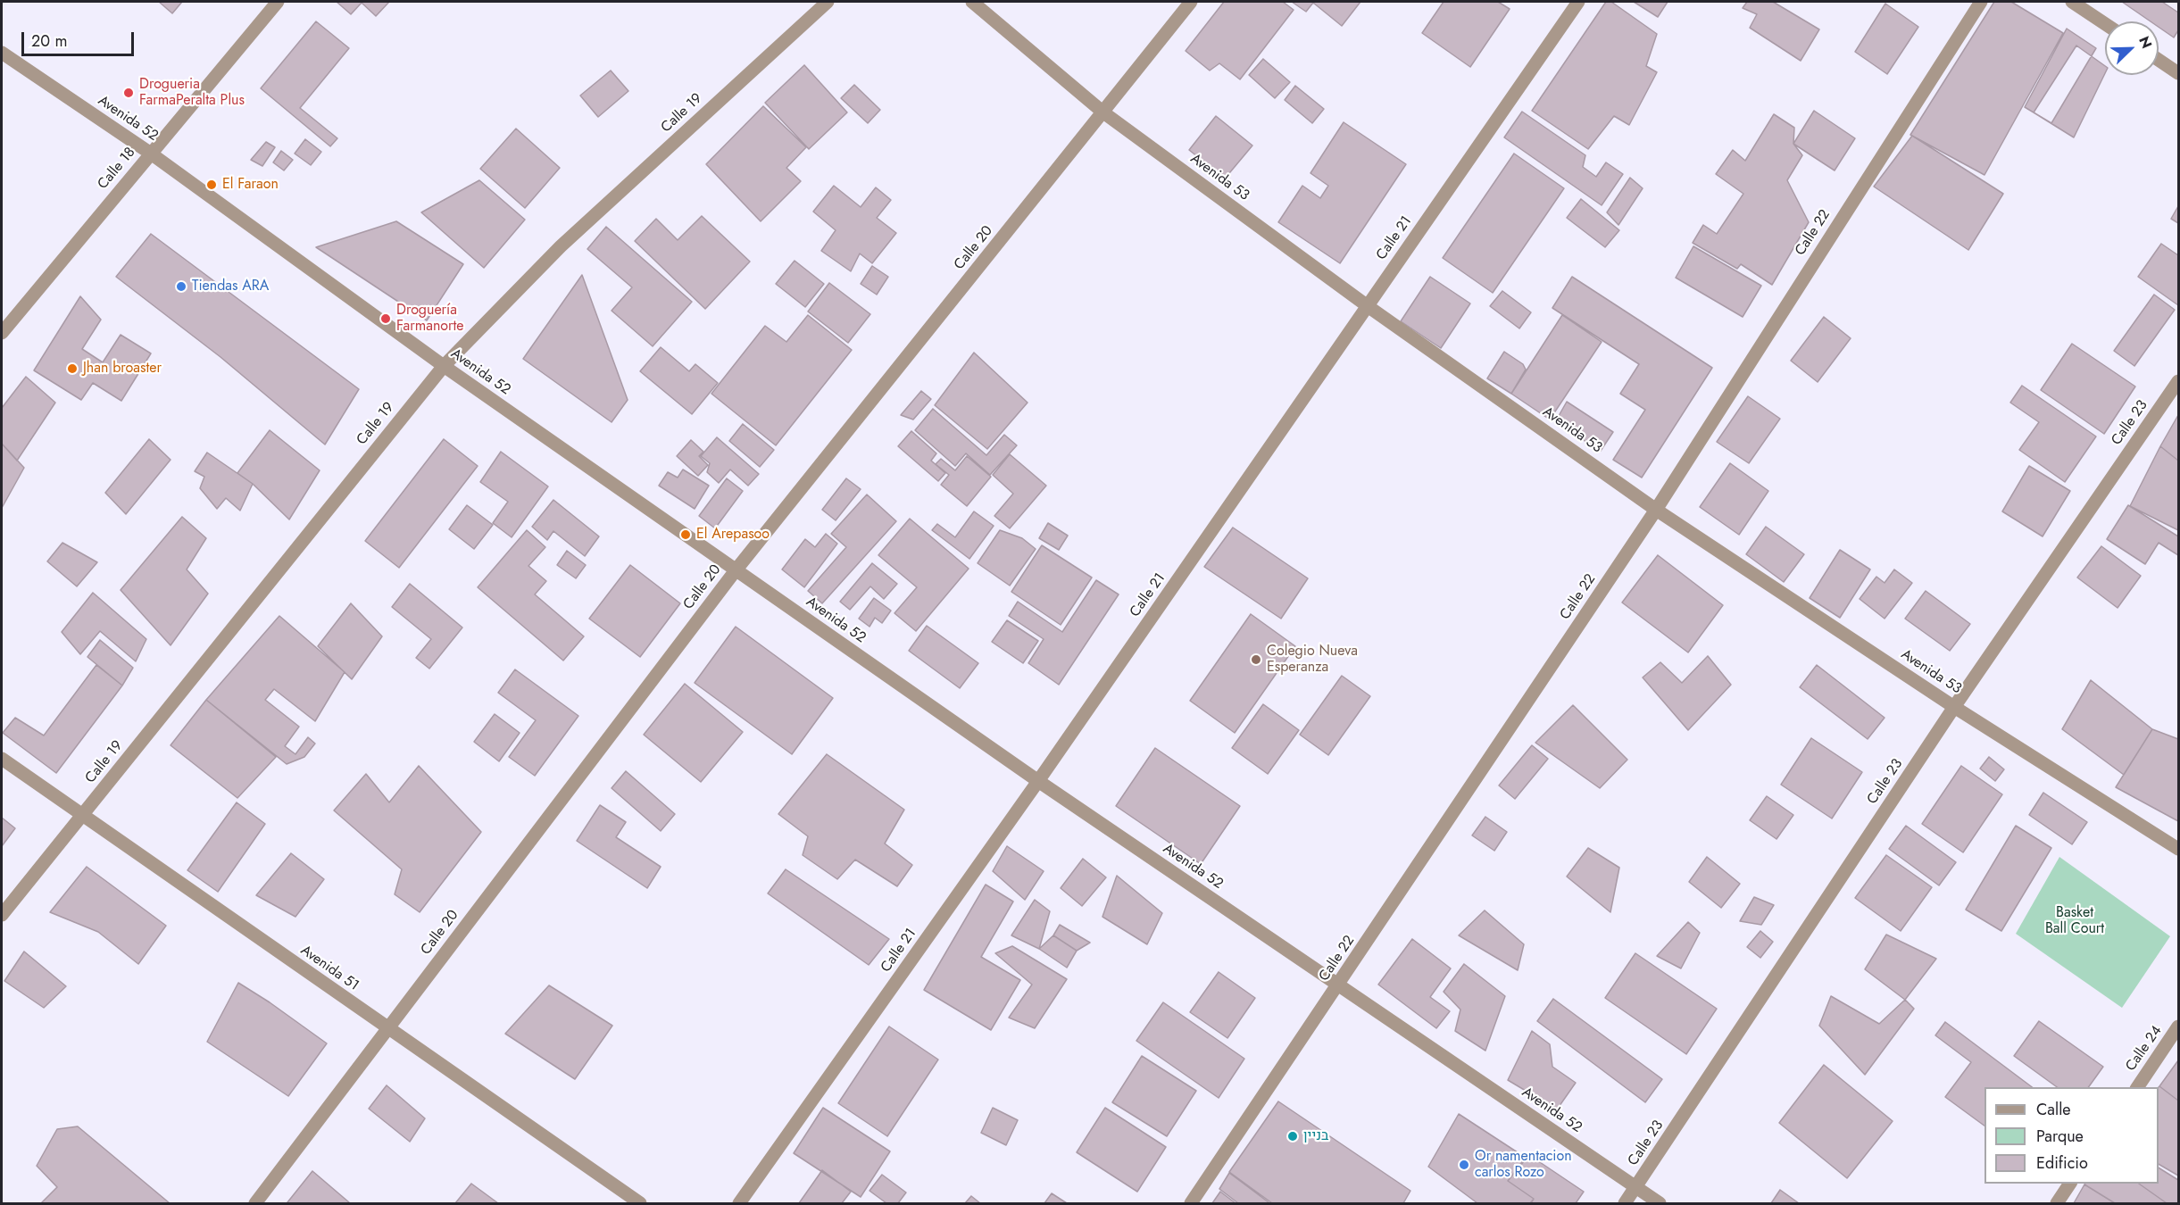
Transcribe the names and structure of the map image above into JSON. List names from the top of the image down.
{
  "streets": {
    "street": [
      "Calle 19",
      "Avenida 52",
      "Calle 18",
      "Avenida 53",
      "Calle 22",
      "Calle 21",
      "Calle 20",
      "Calle 23",
      "Avenida 51",
      "Calle 24"
    ]
  },
  "crossings": [
    ["Calle 19", "Avenida 52"],
    ["Calle 19", "Avenida 51"],
    ["Avenida 52", "Calle 18"],
    ["Avenida 52", "Calle 22"],
    ["Avenida 52", "Calle 21"],
    ["Avenida 52", "Calle 20"],
    ["Avenida 52", "Calle 23"],
    ["Avenida 53", "Calle 22"],
    ["Avenida 53", "Calle 21"],
    ["Avenida 53", "Calle 20"],
    ["Avenida 53", "Calle 23"],
    ["Calle 20", "Avenida 51"]
  ],
  "parks": ["Basket Ball Court"],
  "places": [
    "Drogueria FarmaPeralta Plus",
    "El Faraon",
    "Tiendas ARA",
    "Droguería Farmanorte",
    "Jhan broaster",
    "El Arepasoo",
    "Colegio Nueva Esperanza",
    "בניין",
    "Or namentacion carlos Rozo"
  ],
  "legend": ["Calle", "Parque", "Edificio"],
  "scale_bar": "20 m",
  "north": "top right"
}
